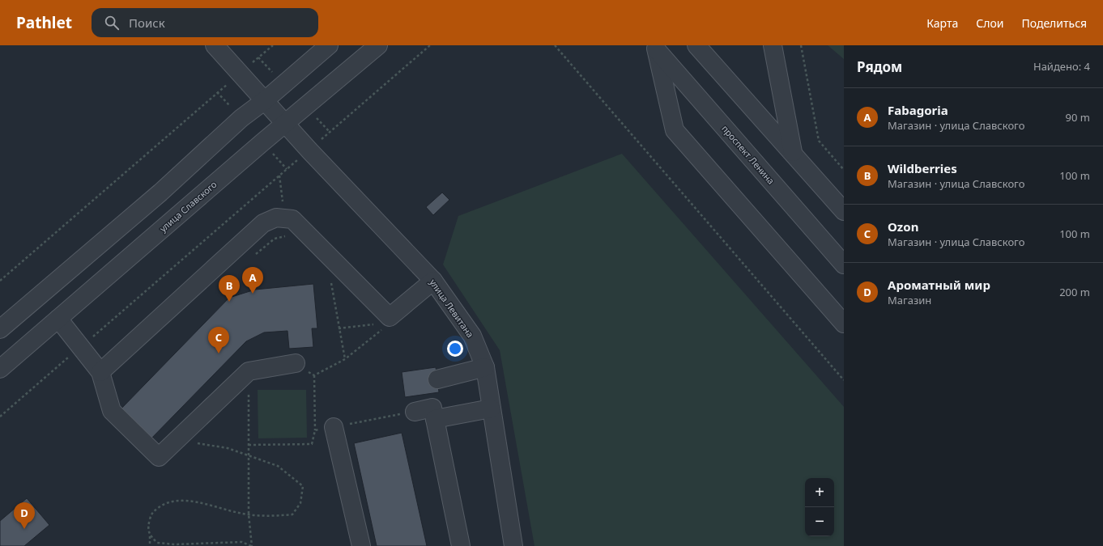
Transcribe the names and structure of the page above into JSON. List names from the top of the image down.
{
  "streets": {
    "street": ["проспект Ленина", "улица Славского", "улица Левитана"]
  },
  "crossings": [
    ["улица Славского", "улица Левитана"]
  ],
  "page": {
    "header": "Pathlet",
    "search": "Поиск",
    "nav": ["Карта", "Слои", "Поделиться"],
    "heading": ["Рядом", "Найдено: 4"],
    "list": [
      {
        "mark": "A",
        "name": "Fabagoria",
        "note": "Магазин · улица Славского",
        "value": "90 m"
      },
      {
        "mark": "B",
        "name": "Wildberries",
        "note": "Магазин · улица Славского",
        "value": "100 m"
      },
      {
        "mark": "C",
        "name": "Ozon",
        "note": "Магазин · улица Славского",
        "value": "100 m"
      },
      {
        "mark": "D",
        "name": "Ароматный мир",
        "note": "Магазин",
        "value": "200 m"
      }
    ],
    "pins": [
      "A",
      "B",
      "C",
      "D"
    ],
    "map_buttons": ["+", "−"]
  }
}
